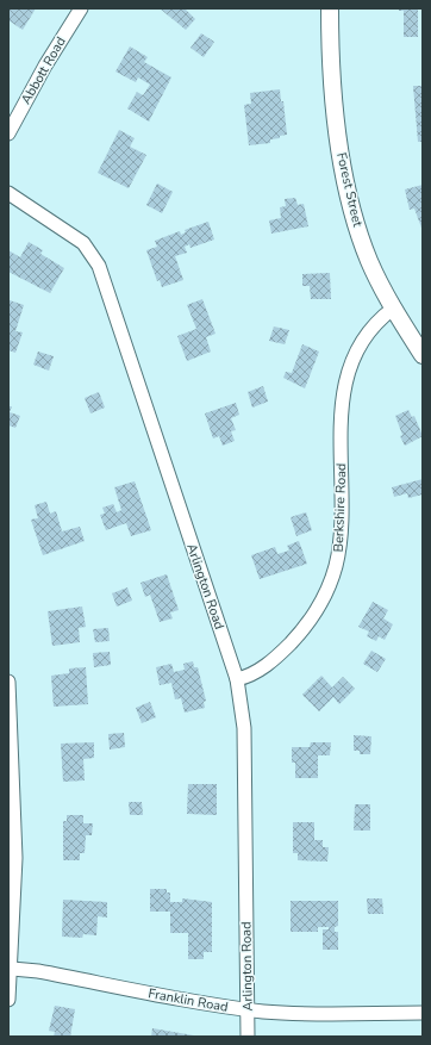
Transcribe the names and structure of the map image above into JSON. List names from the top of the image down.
{
  "streets": {
    "street": [
      "Abbott Road",
      "Forest Street",
      "Berkshire Road",
      "Arlington Road",
      "Franklin Road"
    ]
  },
  "crossings": [
    ["Forest Street", "Berkshire Road"],
    ["Berkshire Road", "Arlington Road"],
    ["Arlington Road", "Franklin Road"]
  ]
}
